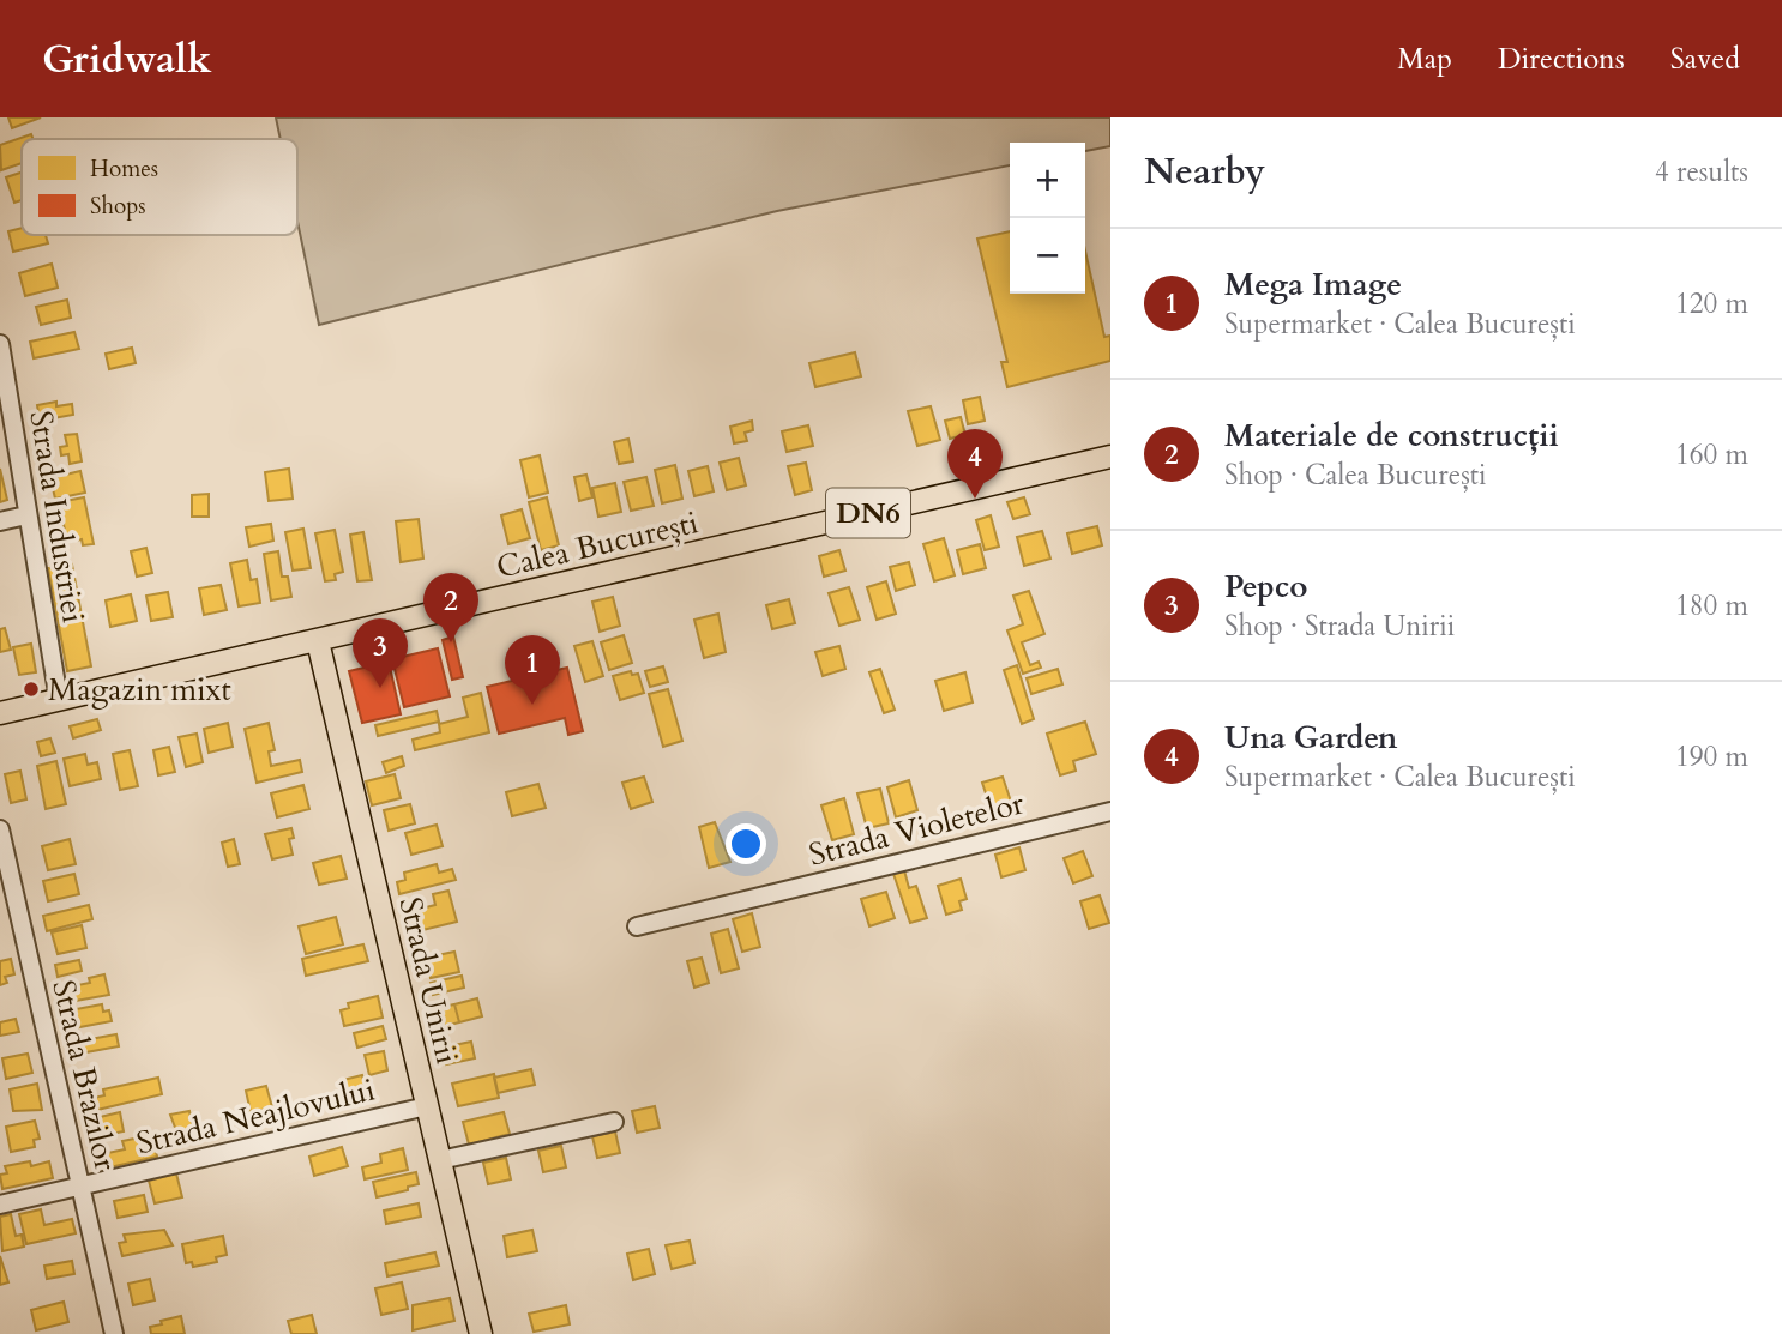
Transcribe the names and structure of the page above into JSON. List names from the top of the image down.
{
  "streets": {
    "main road": ["DN6", "Calea București", "Strada Unirii"],
    "street": [
      "Strada Industriei",
      "Strada Violetelor",
      "Strada Brazilor",
      "Strada Neajlovului"
    ]
  },
  "crossings": [
    ["Strada Industriei", "Calea București"],
    ["Calea București", "Strada Unirii"],
    ["Strada Unirii", "Strada Neajlovului"],
    ["Strada Brazilor", "Strada Neajlovului"]
  ],
  "places": ["Magazin mixt"],
  "legend": ["Homes", "Shops"],
  "page": {
    "header": "Gridwalk",
    "nav": ["Map", "Directions", "Saved"],
    "heading": ["Nearby", "4 results"],
    "map_buttons": ["+", "−"],
    "list": [
      {
        "mark": "1",
        "name": "Mega Image",
        "note": "Supermarket · Calea București",
        "value": "120 m"
      },
      {
        "mark": "2",
        "name": "Materiale de construcții",
        "note": "Shop · Calea București",
        "value": "160 m"
      },
      {
        "mark": "3",
        "name": "Pepco",
        "note": "Shop · Strada Unirii",
        "value": "180 m"
      },
      {
        "mark": "4",
        "name": "Una Garden",
        "note": "Supermarket · Calea București",
        "value": "190 m"
      }
    ],
    "pins": [
      "4",
      "2",
      "3",
      "1"
    ]
  }
}
